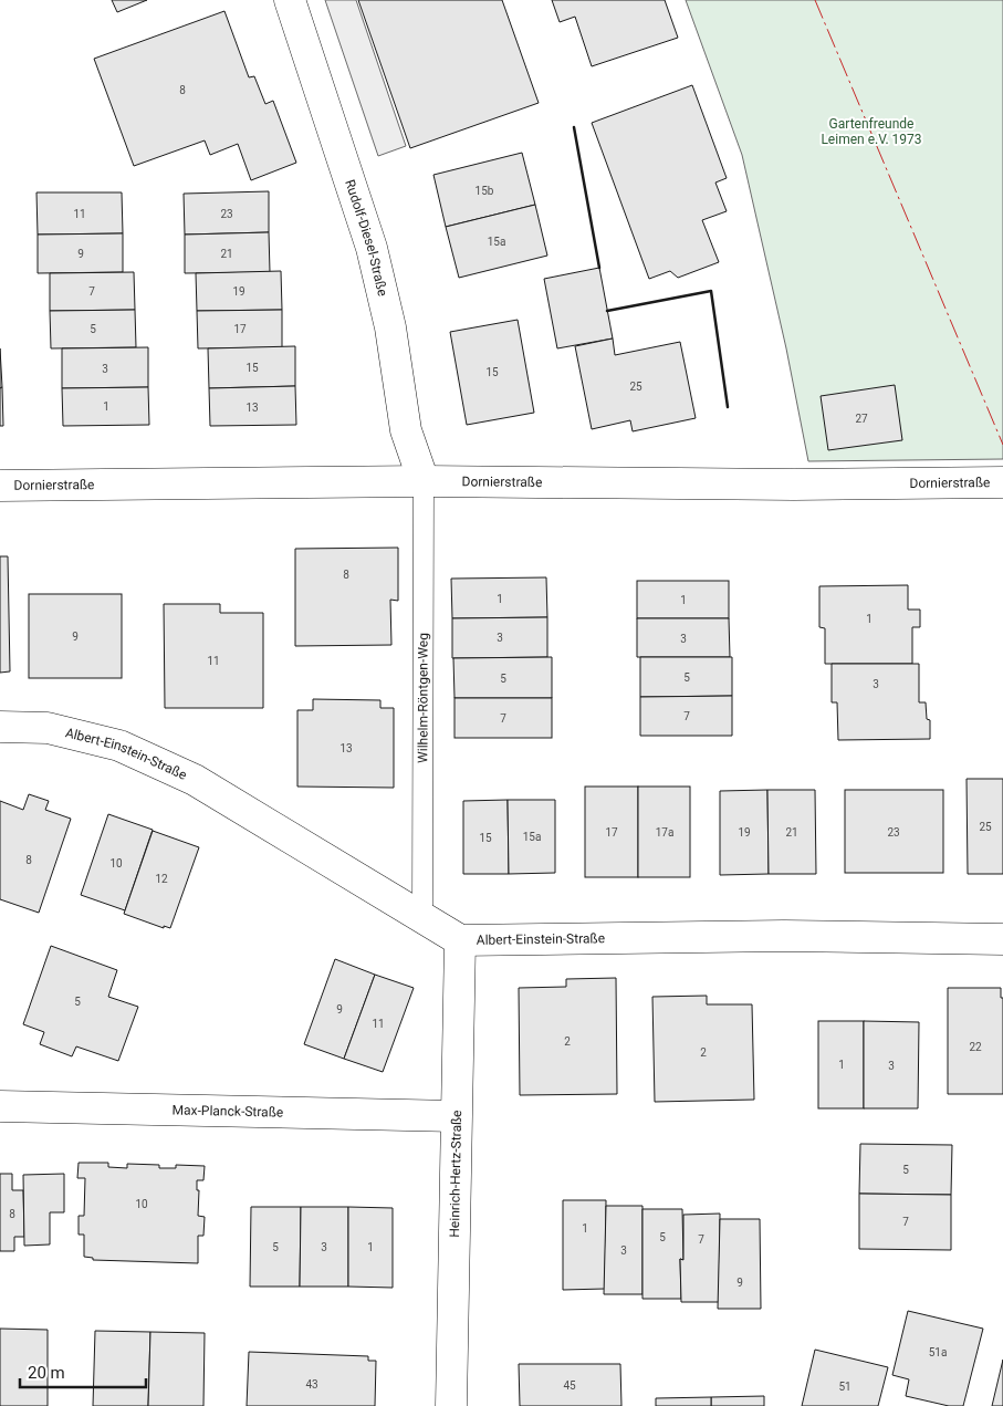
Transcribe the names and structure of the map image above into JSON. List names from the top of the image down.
{
  "streets": {
    "street": [
      "Rudolf-Diesel-Straße",
      "Dornierstraße",
      "Albert-Einstein-Straße",
      "Max-Planck-Straße",
      "Heinrich-Hertz-Straße"
    ],
    "lane": ["Wilhelm-Röntgen-Weg"]
  },
  "crossings": [
    ["Rudolf-Diesel-Straße", "Dornierstraße"],
    ["Rudolf-Diesel-Straße", "Wilhelm-Röntgen-Weg"],
    ["Dornierstraße", "Wilhelm-Röntgen-Weg"],
    ["Wilhelm-Röntgen-Weg", "Albert-Einstein-Straße"],
    ["Albert-Einstein-Straße", "Heinrich-Hertz-Straße"],
    ["Max-Planck-Straße", "Heinrich-Hertz-Straße"]
  ],
  "parks": ["Gartenfreunde Leimen e.V. 1973"],
  "house_numbers": [
    "8",
    "15b",
    "11",
    "23",
    "15a",
    "9",
    "21",
    "7",
    "19",
    "5",
    "17",
    "15",
    "3",
    "15",
    "25",
    "1",
    "13",
    "27",
    "8",
    "1",
    "1",
    "1",
    "9",
    "3",
    "3",
    "11",
    "5",
    "5",
    "3",
    "7",
    "7",
    "13",
    "25",
    "17",
    "17a",
    "19",
    "21",
    "23",
    "15a",
    "15",
    "8",
    "10",
    "12",
    "5",
    "9",
    "11",
    "2",
    "22",
    "2",
    "1",
    "3",
    "5",
    "10",
    "8",
    "7",
    "1",
    "5",
    "7",
    "5",
    "3",
    "1",
    "3",
    "9",
    "51a",
    "43",
    "45",
    "51"
  ],
  "scale_bar": "20 m"
}
